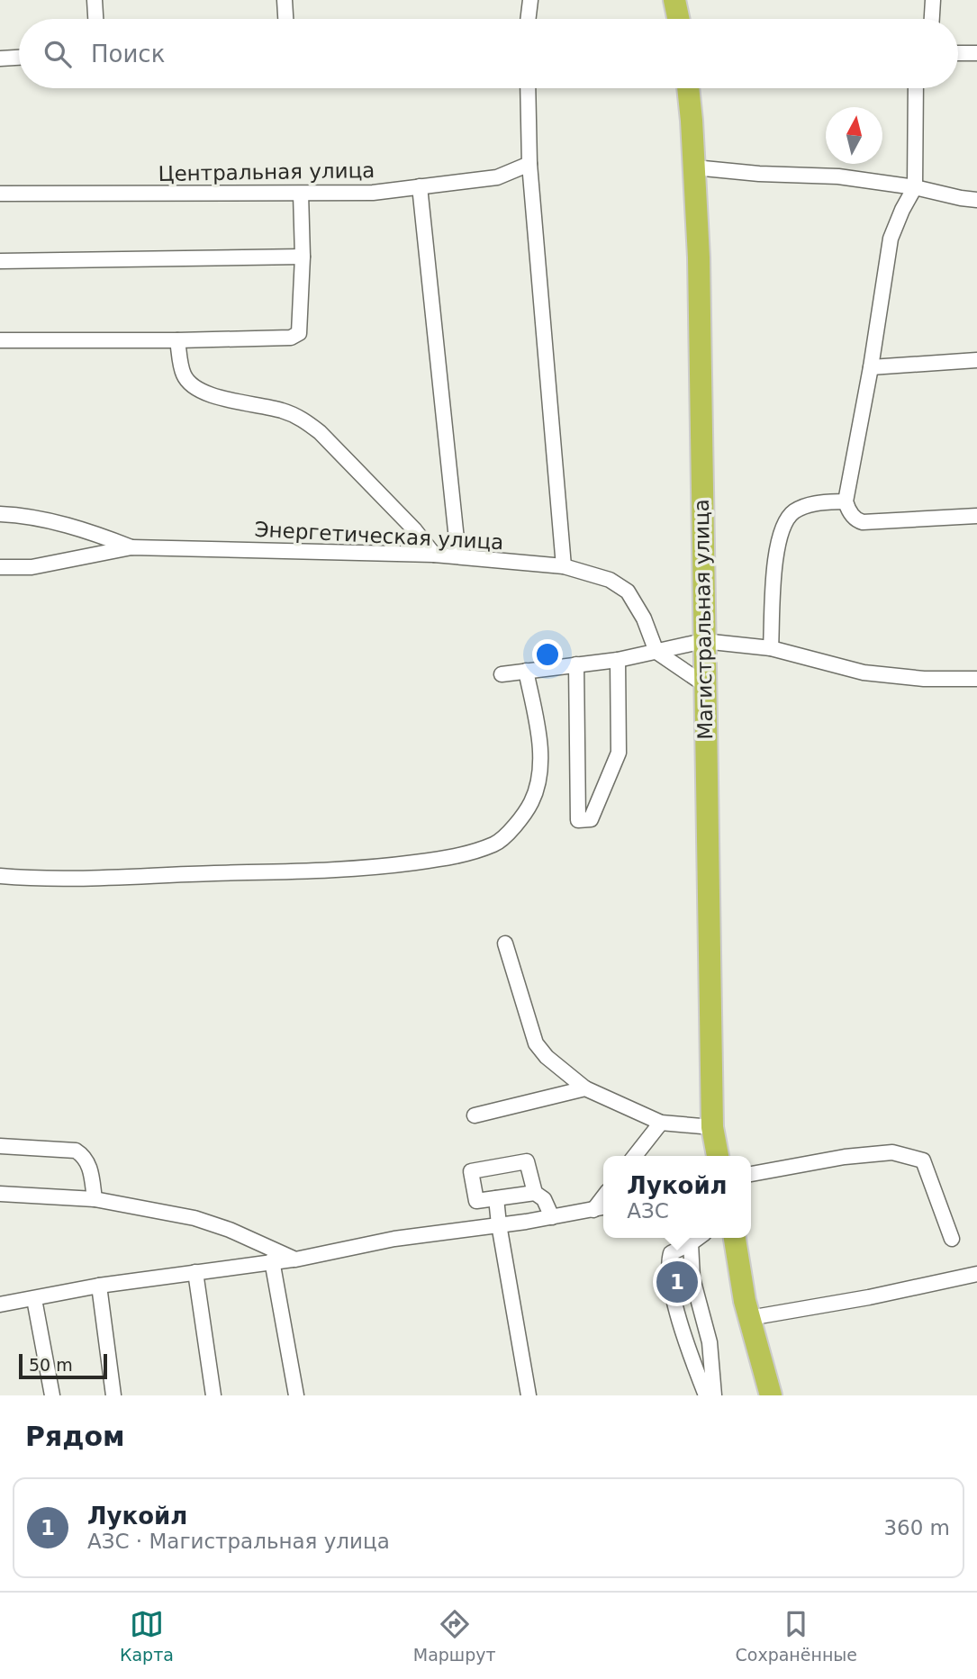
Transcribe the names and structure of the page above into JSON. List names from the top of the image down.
{
  "streets": {
    "highway": ["Магистральная улица"],
    "street": ["Центральная улица", "Энергетическая улица"]
  },
  "scale_bar": "50 m",
  "north": "top",
  "page": {
    "search": "Поиск",
    "popup": ["Лукойл", "АЗС"],
    "pins": "1",
    "scale": "50 m",
    "heading": "Рядом",
    "list": [
      {
        "mark": "1",
        "name": "Лукойл",
        "note": "АЗС · Магистральная улица",
        "value": "360 m"
      }
    ],
    "nav": ["Карта", "Маршрут", "Сохранённые"]
  }
}
